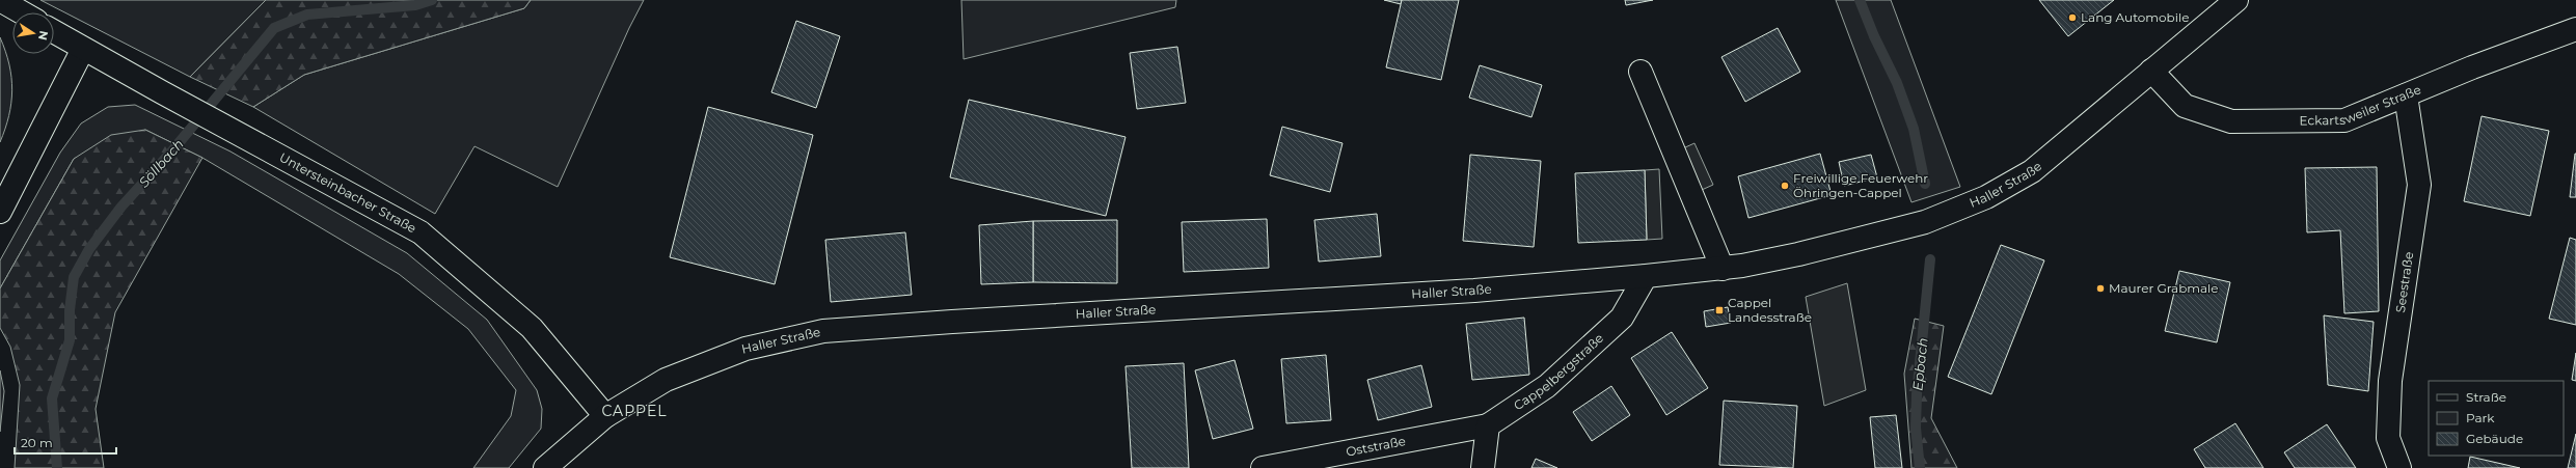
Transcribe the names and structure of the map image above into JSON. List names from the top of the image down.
{
  "streets": {
    "main road": [
      "Eckartsweiler Straße",
      "Haller Straße",
      "Untersteinbacher Straße",
      "Seestraße",
      "Cappelbergstraße",
      "Oststraße"
    ]
  },
  "crossings": [
    ["Eckartsweiler Straße", "Haller Straße"],
    ["Eckartsweiler Straße", "Seestraße"],
    ["Haller Straße", "Untersteinbacher Straße"],
    ["Haller Straße", "Cappelbergstraße"],
    ["Cappelbergstraße", "Oststraße"]
  ],
  "districts": ["CAPPEL"],
  "water": ["Söllbach", "Epbach"],
  "places": {
    "other": ["Lang Automobile", "Freiwillige Feuerwehr Öhringen-Cappel", "Maurer Grabmale"],
    "transit": ["Cappel Landesstraße"]
  },
  "legend": ["Straße", "Park", "Gebäude"],
  "scale_bar": "20 m",
  "north": "right"
}
